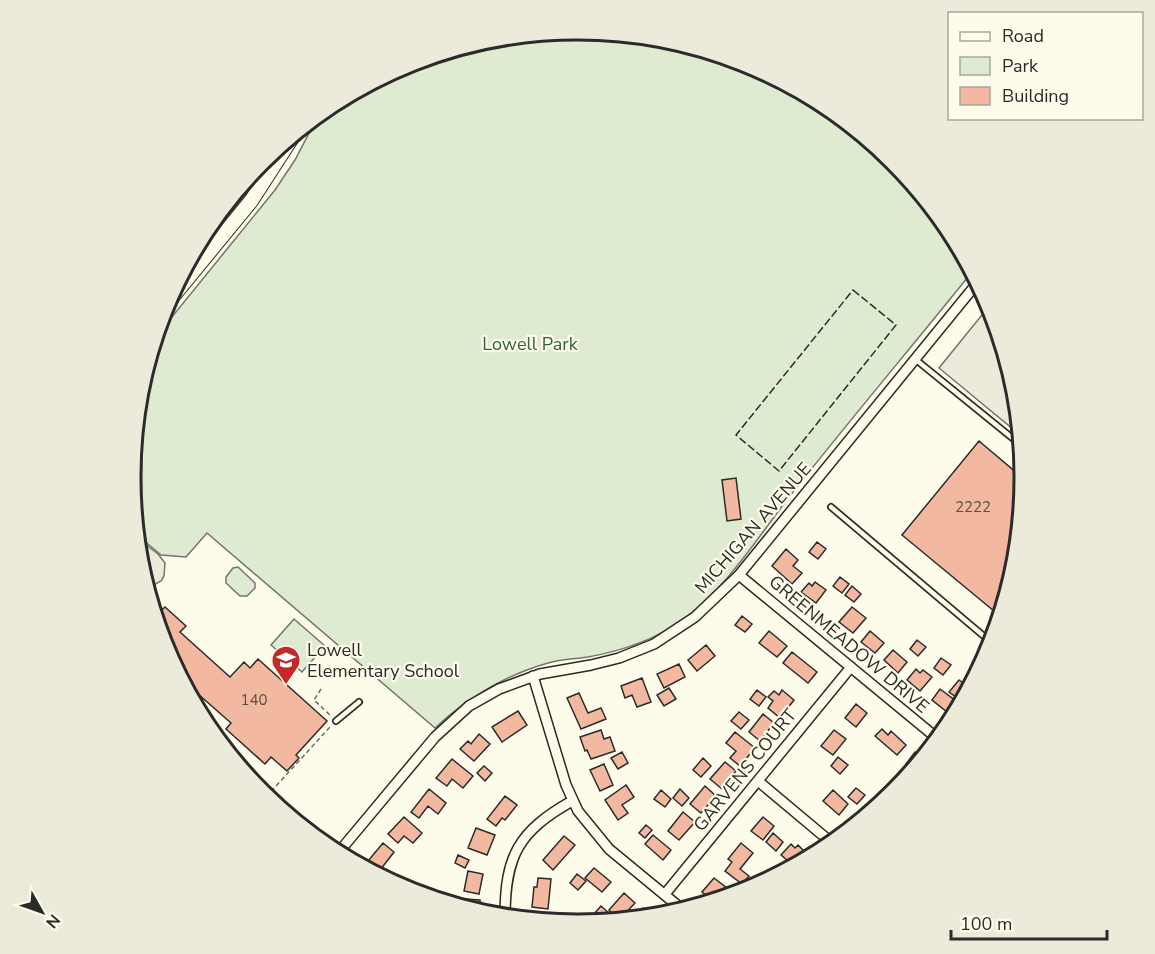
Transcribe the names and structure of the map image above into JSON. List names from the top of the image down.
{
  "streets": {
    "street": ["MICHIGAN AVENUE", "GREENMEADOW DRIVE", "GARVENS COURT"]
  },
  "crossings": [
    ["MICHIGAN AVENUE", "GREENMEADOW DRIVE"],
    ["GREENMEADOW DRIVE", "GARVENS COURT"]
  ],
  "parks": ["Lowell Park"],
  "places": {
    "school or university": ["Lowell Elementary School"]
  },
  "house_numbers": ["2222", "140"],
  "legend": ["Road", "Park", "Building"],
  "scale_bar": "100 m",
  "north": "bottom right"
}
